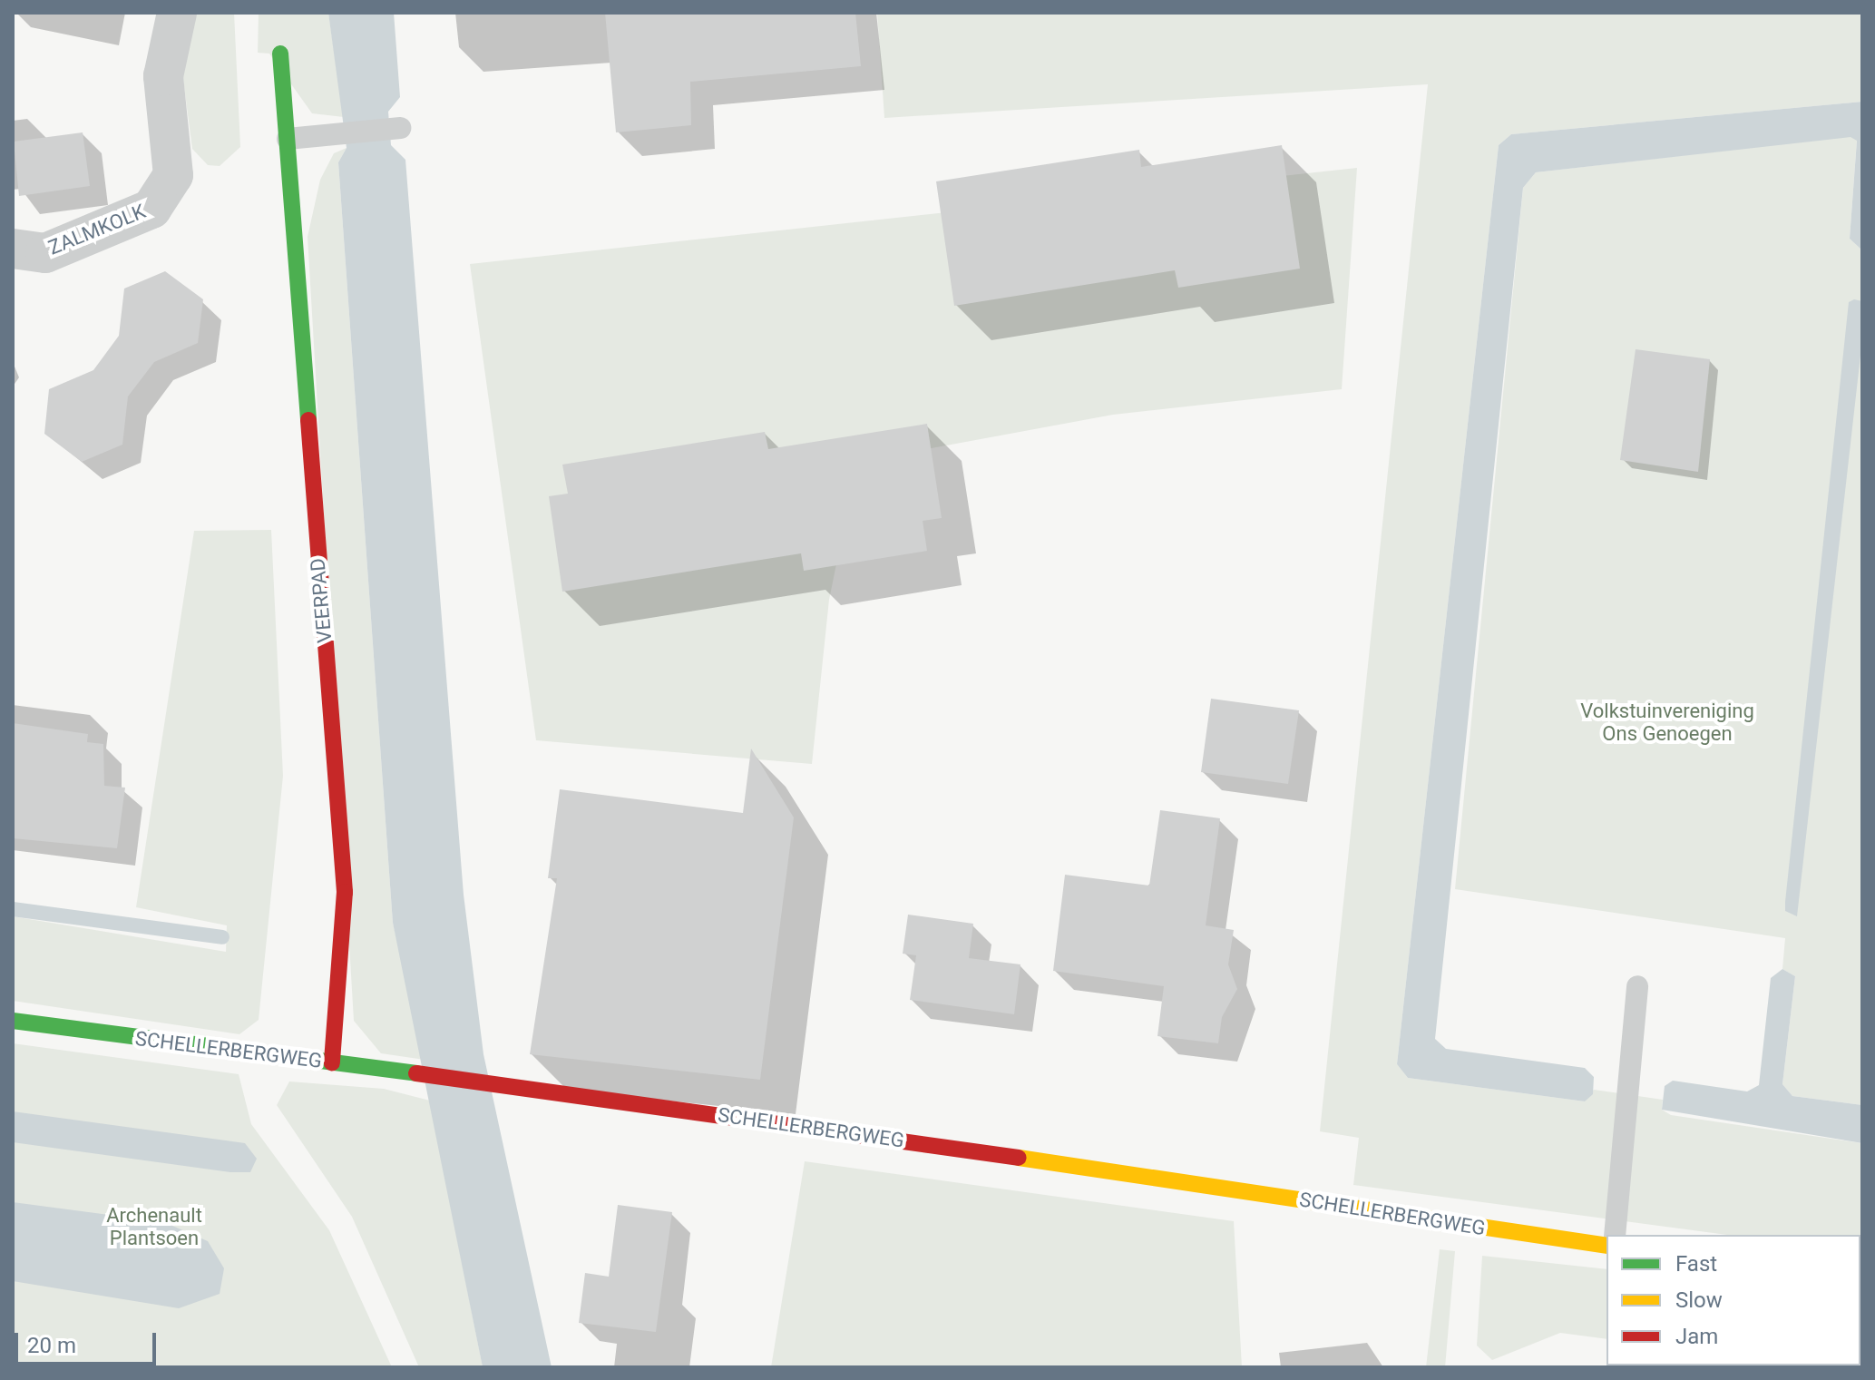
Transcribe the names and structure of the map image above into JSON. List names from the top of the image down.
{
  "streets": {
    "street": ["ZALMKOLK", "VEERPAD", "SCHELLERBERGWEG"]
  },
  "crossings": [
    ["VEERPAD", "SCHELLERBERGWEG"]
  ],
  "parks": ["Volkstuinvereniging Ons Genoegen", "Archenault Plantsoen"],
  "legend": ["Fast", "Slow", "Jam"],
  "scale_bar": "20 m"
}
